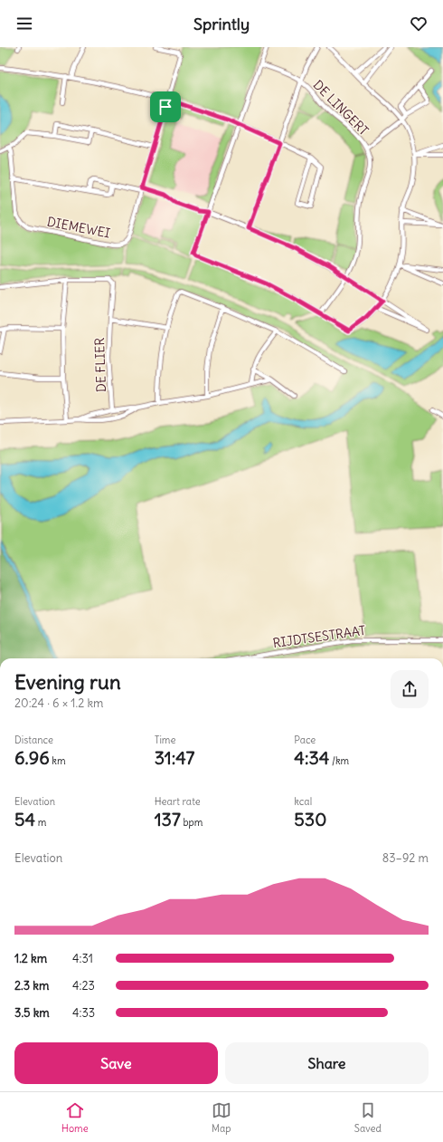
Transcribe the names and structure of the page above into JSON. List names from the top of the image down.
{
  "streets": {
    "street": [
      "DE LINGERT",
      "DIEMEWEI",
      "DE FLIER",
      "RIJDTSESTRAAT"
    ]
  },
  "page": {
    "header": "Sprintly",
    "heading": ["Evening run", "20:24 · 6 × 1.2 km"],
    "stats": [
      ["Distance", "6.96 km"],
      ["Time", "31:47"],
      ["Pace", "4:34 /km"],
      ["Elevation", "54 m"],
      ["Heart rate", "137 bpm"],
      ["kcal", "530"]
    ],
    "chart": ["Elevation", "83–92 m"],
    "list": [
      {
        "name": "1.2 km",
        "note": "4:31"
      },
      {
        "name": "2.3 km",
        "note": "4:23"
      },
      {
        "name": "3.5 km",
        "note": "4:33"
      }
    ],
    "buttons": ["Save", "Share"],
    "tabs": ["Home", "Map", "Saved"]
  }
}
